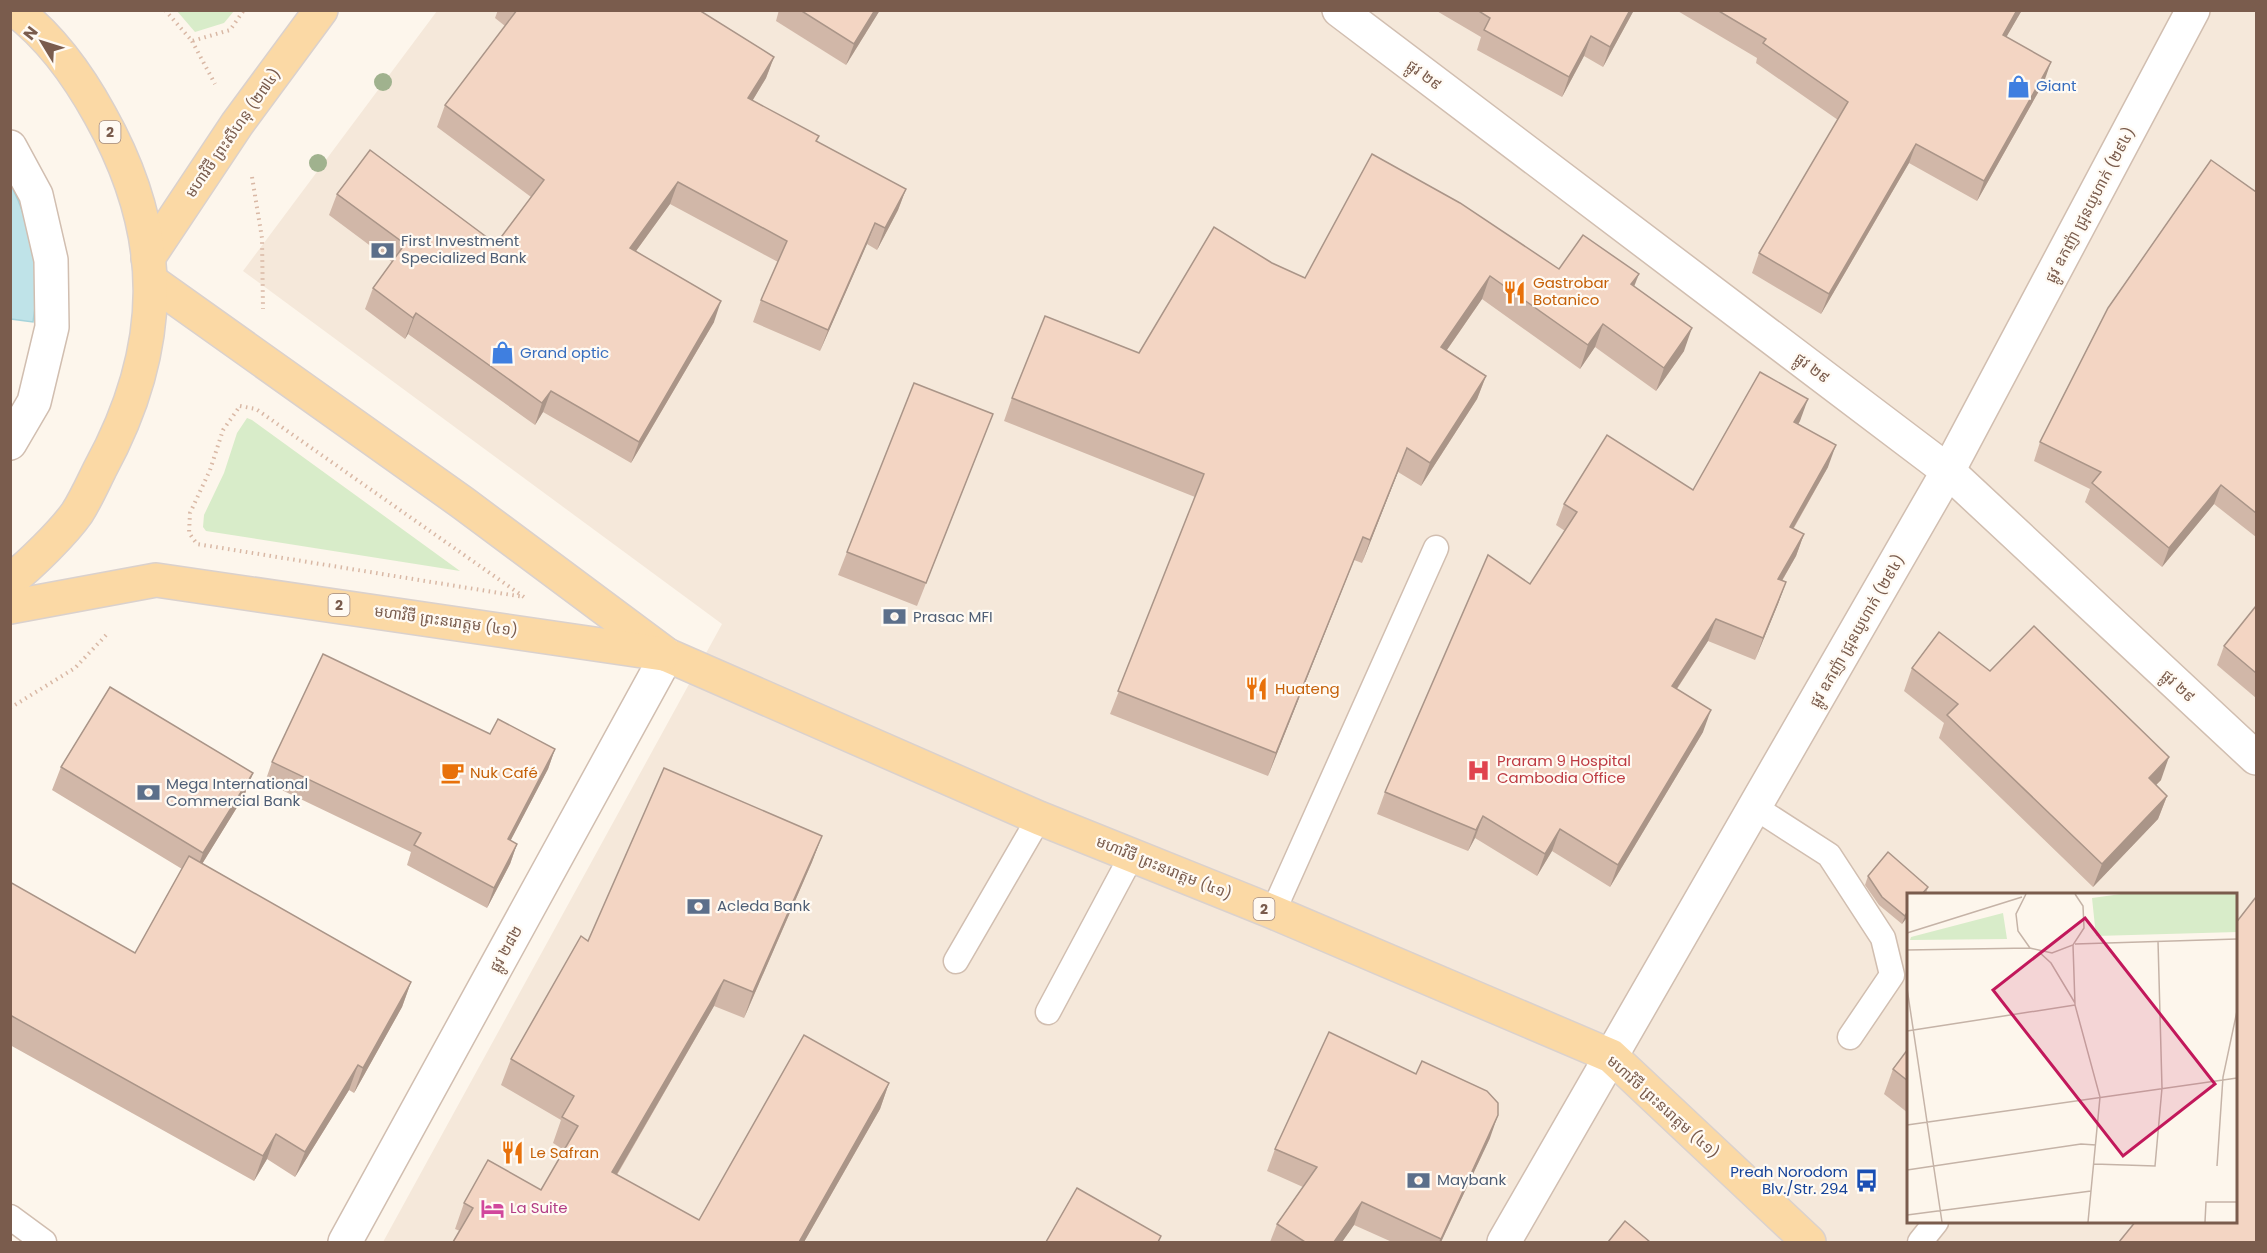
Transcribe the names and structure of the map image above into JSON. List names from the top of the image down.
{
  "streets": {
    "main road": ["2", "មហាវិថី ព្រះសីហនុ (២៧៤)", "មហាវិថី ព្រះនរោត្តម (៤១)"],
    "street": ["ផ្លូវ ២៩", "ផ្លូវ ឧកញ៉ា ជ្រុនយូហាក់ (២៩៤)", "ផ្លូវ ២៨២"]
  },
  "crossings": [
    ["ផ្លូវ ២៩", "ផ្លូវ ឧកញ៉ា ជ្រុនយូហាក់ (២៩៤)"],
    ["2", "មហាវិថី ព្រះសីហនុ (២៧៤)"],
    ["2", "មហាវិថី ព្រះនរោត្តម (៤១)"],
    ["មហាវិថី ព្រះសីហនុ (២៧៤)", "មហាវិថី ព្រះនរោត្តម (៤១)"],
    ["ផ្លូវ ឧកញ៉ា ជ្រុនយូហាក់ (២៩៤)", "មហាវិថី ព្រះនរោត្តម (៤១)"],
    ["មហាវិថី ព្រះនរោត្តម (៤១)", "ផ្លូវ ២៨២"]
  ],
  "places": {
    "shop": ["Giant", "Grand optic"],
    "bank": [
      "First Investment Specialized Bank",
      "Prasac MFI",
      "Mega International Commercial Bank",
      "Acleda Bank",
      "Maybank"
    ],
    "restaurant": ["Gastrobar Botanico", "Huateng", "Le Safran"],
    "hospital": ["Praram 9 Hospital Cambodia Office"],
    "cafe": ["Nuk Café"],
    "bus stop": ["Preah Norodom Blv./Str. 294"],
    "hotel": ["La Suite"]
  },
  "north": "top left"
}
